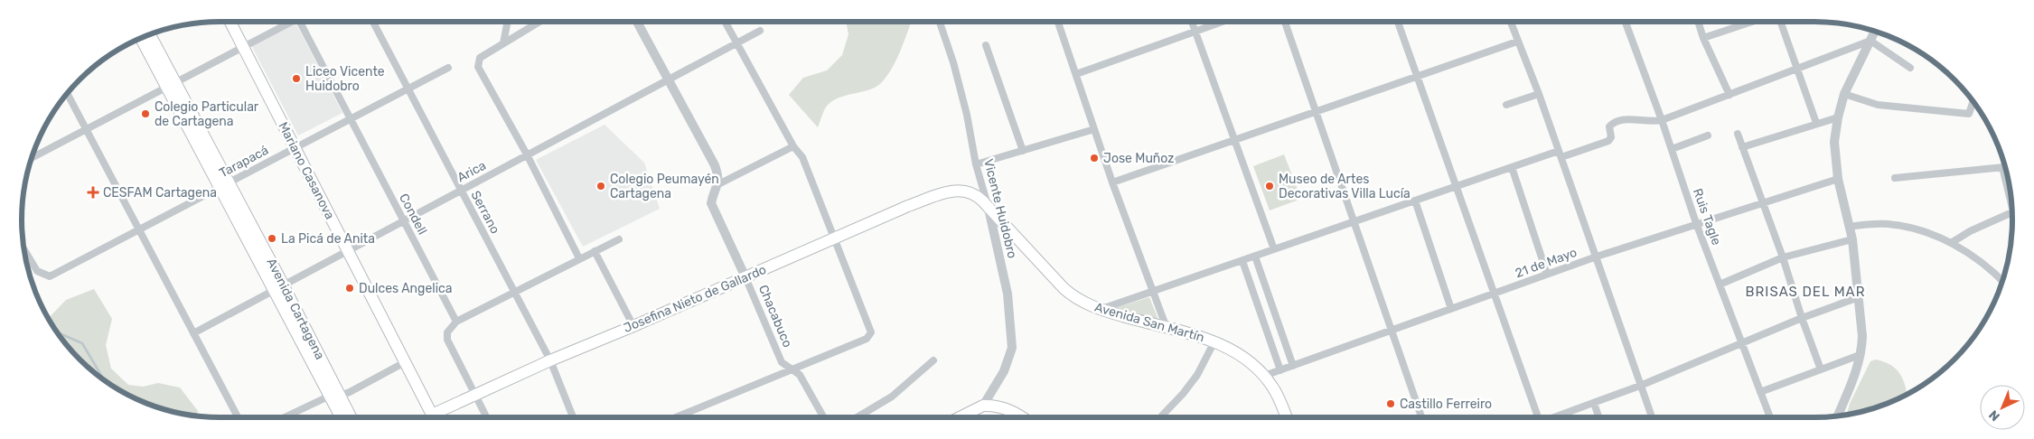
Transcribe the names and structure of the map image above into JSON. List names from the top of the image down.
{
  "streets": {
    "main road": [
      "Mariano Casanova",
      "Josefina Nieto de Gallardo",
      "Avenida Cartagena",
      "Avenida San Martín"
    ],
    "street": [
      "Tarapacá",
      "Arica",
      "Vicente Huidobro",
      "Serrano",
      "Condell",
      "Ruis Tagle",
      "21 de Mayo",
      "Chacabuco"
    ]
  },
  "crossings": [
    ["Tarapacá", "Mariano Casanova"],
    ["Tarapacá", "Serrano"],
    ["Tarapacá", "Condell"],
    ["Tarapacá", "Avenida Cartagena"],
    ["Mariano Casanova", "Arica"],
    ["Arica", "Serrano"],
    ["Arica", "Condell"],
    ["Arica", "Avenida Cartagena"],
    ["Vicente Huidobro", "Avenida San Martín"],
    ["Serrano", "Josefina Nieto de Gallardo"],
    ["Ruis Tagle", "21 de Mayo"],
    ["21 de Mayo", "Avenida San Martín"],
    ["Josefina Nieto de Gallardo", "Chacabuco"],
    ["Josefina Nieto de Gallardo", "Avenida San Martín"]
  ],
  "districts": ["BRISAS DEL MAR"],
  "places": {
    "other": [
      "Liceo Vicente Huidobro",
      "Colegio Particular de Cartagena",
      "Jose Muñoz",
      "Colegio Peumayén Cartagena",
      "Museo de Artes Decorativas Villa Lucía",
      "La Picá de Anita",
      "Dulces Angelica",
      "Castillo Ferreiro"
    ],
    "health": ["CESFAM Cartagena"]
  },
  "north": "bottom left"
}
